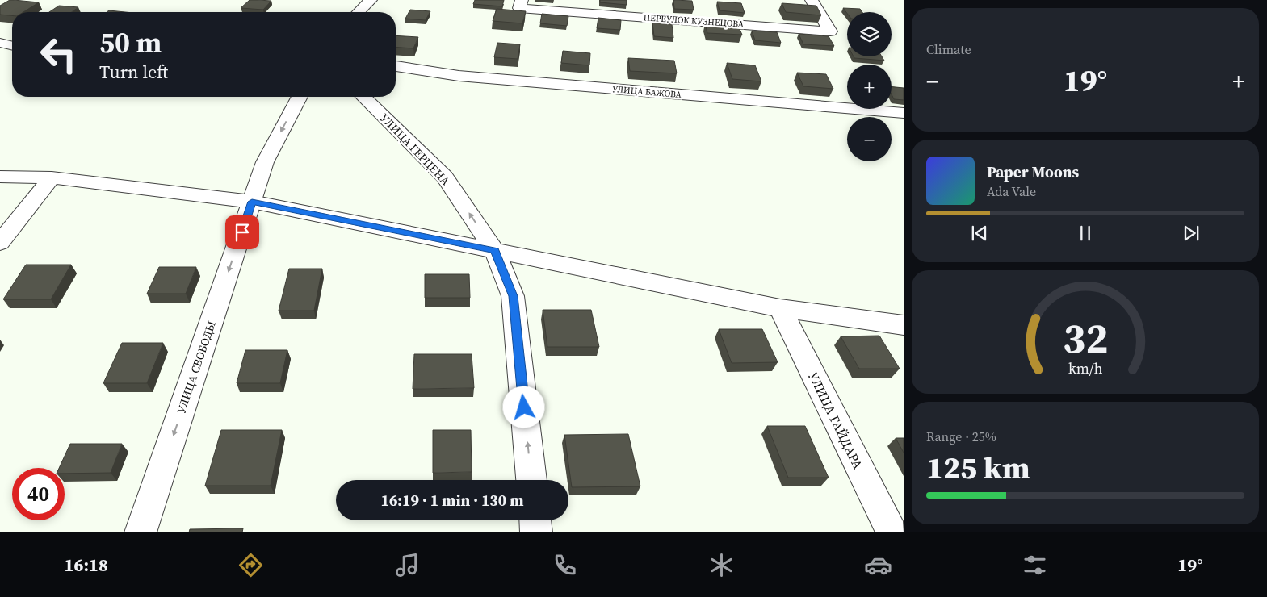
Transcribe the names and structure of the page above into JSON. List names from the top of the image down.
{
  "streets": {
    "street": [
      "ПЕРЕУЛОК КУЗНЕЦОВА",
      "УЛИЦА БАЖОВА",
      "УЛИЦА ГЕРЦЕНА",
      "УЛИЦА СВОБОДЫ",
      "УЛИЦА ГАЙДАРА"
    ]
  },
  "one_way": ["УЛИЦА ГЕРЦЕНА", "УЛИЦА СВОБОДЫ"],
  "page": {
    "tile": [
      "Climate",
      ["Range · 25%", "125 km"]
    ],
    "map_buttons": ["+", "−"],
    "turn": ["50 m", "Turn left"],
    "heat": ["−", "19°", "+"],
    "song": ["Paper Moons", "Ada Vale"],
    "limit": "40",
    "trip": "16:19 · 1 min · 130 m",
    "tabs": ["16:18", "19°"],
    "gauge": ["32", "km/h"]
  }
}
